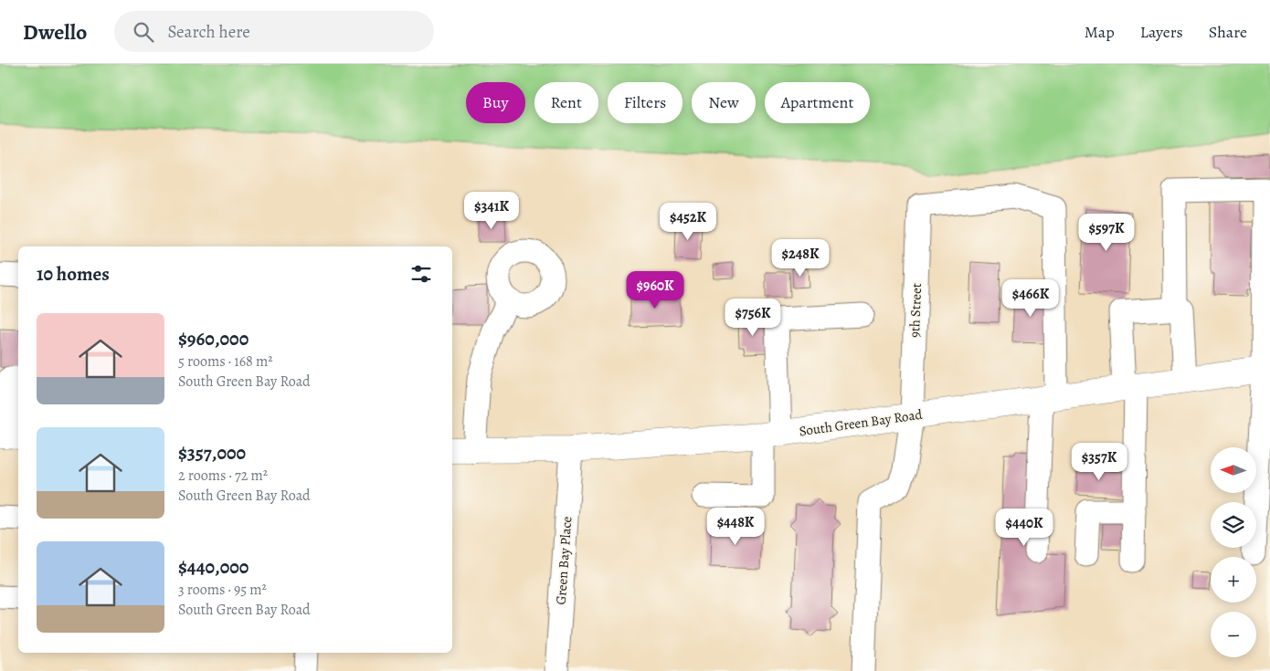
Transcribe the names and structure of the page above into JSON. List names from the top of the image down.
{
  "streets": {
    "main road": ["South Green Bay Road"],
    "street": ["9th Street", "Green Bay Place"]
  },
  "crossings": [
    ["9th Street", "South Green Bay Road"],
    ["South Green Bay Road", "Green Bay Place"]
  ],
  "north": "left",
  "page": {
    "header": "Dwello",
    "search": "Search here",
    "nav": ["Map", "Layers", "Share"],
    "chip": [
      "Buy",
      "Rent",
      "Filters",
      "New",
      "Apartment"
    ],
    "price": [
      "$341K",
      "$452K",
      "$597K",
      "$248K",
      "$960K",
      "$466K",
      "$756K",
      "$357K",
      "$448K",
      "$440K"
    ],
    "heading": "10 homes",
    "list": [
      {
        "name": "$960,000",
        "note": "5 rooms · 168 m² · South Green Bay Road"
      },
      {
        "name": "$357,000",
        "note": "2 rooms · 72 m² · South Green Bay Road"
      },
      {
        "name": "$440,000",
        "note": "3 rooms · 95 m² · South Green Bay Road"
      }
    ],
    "map_buttons": ["+", "−"]
  }
}
